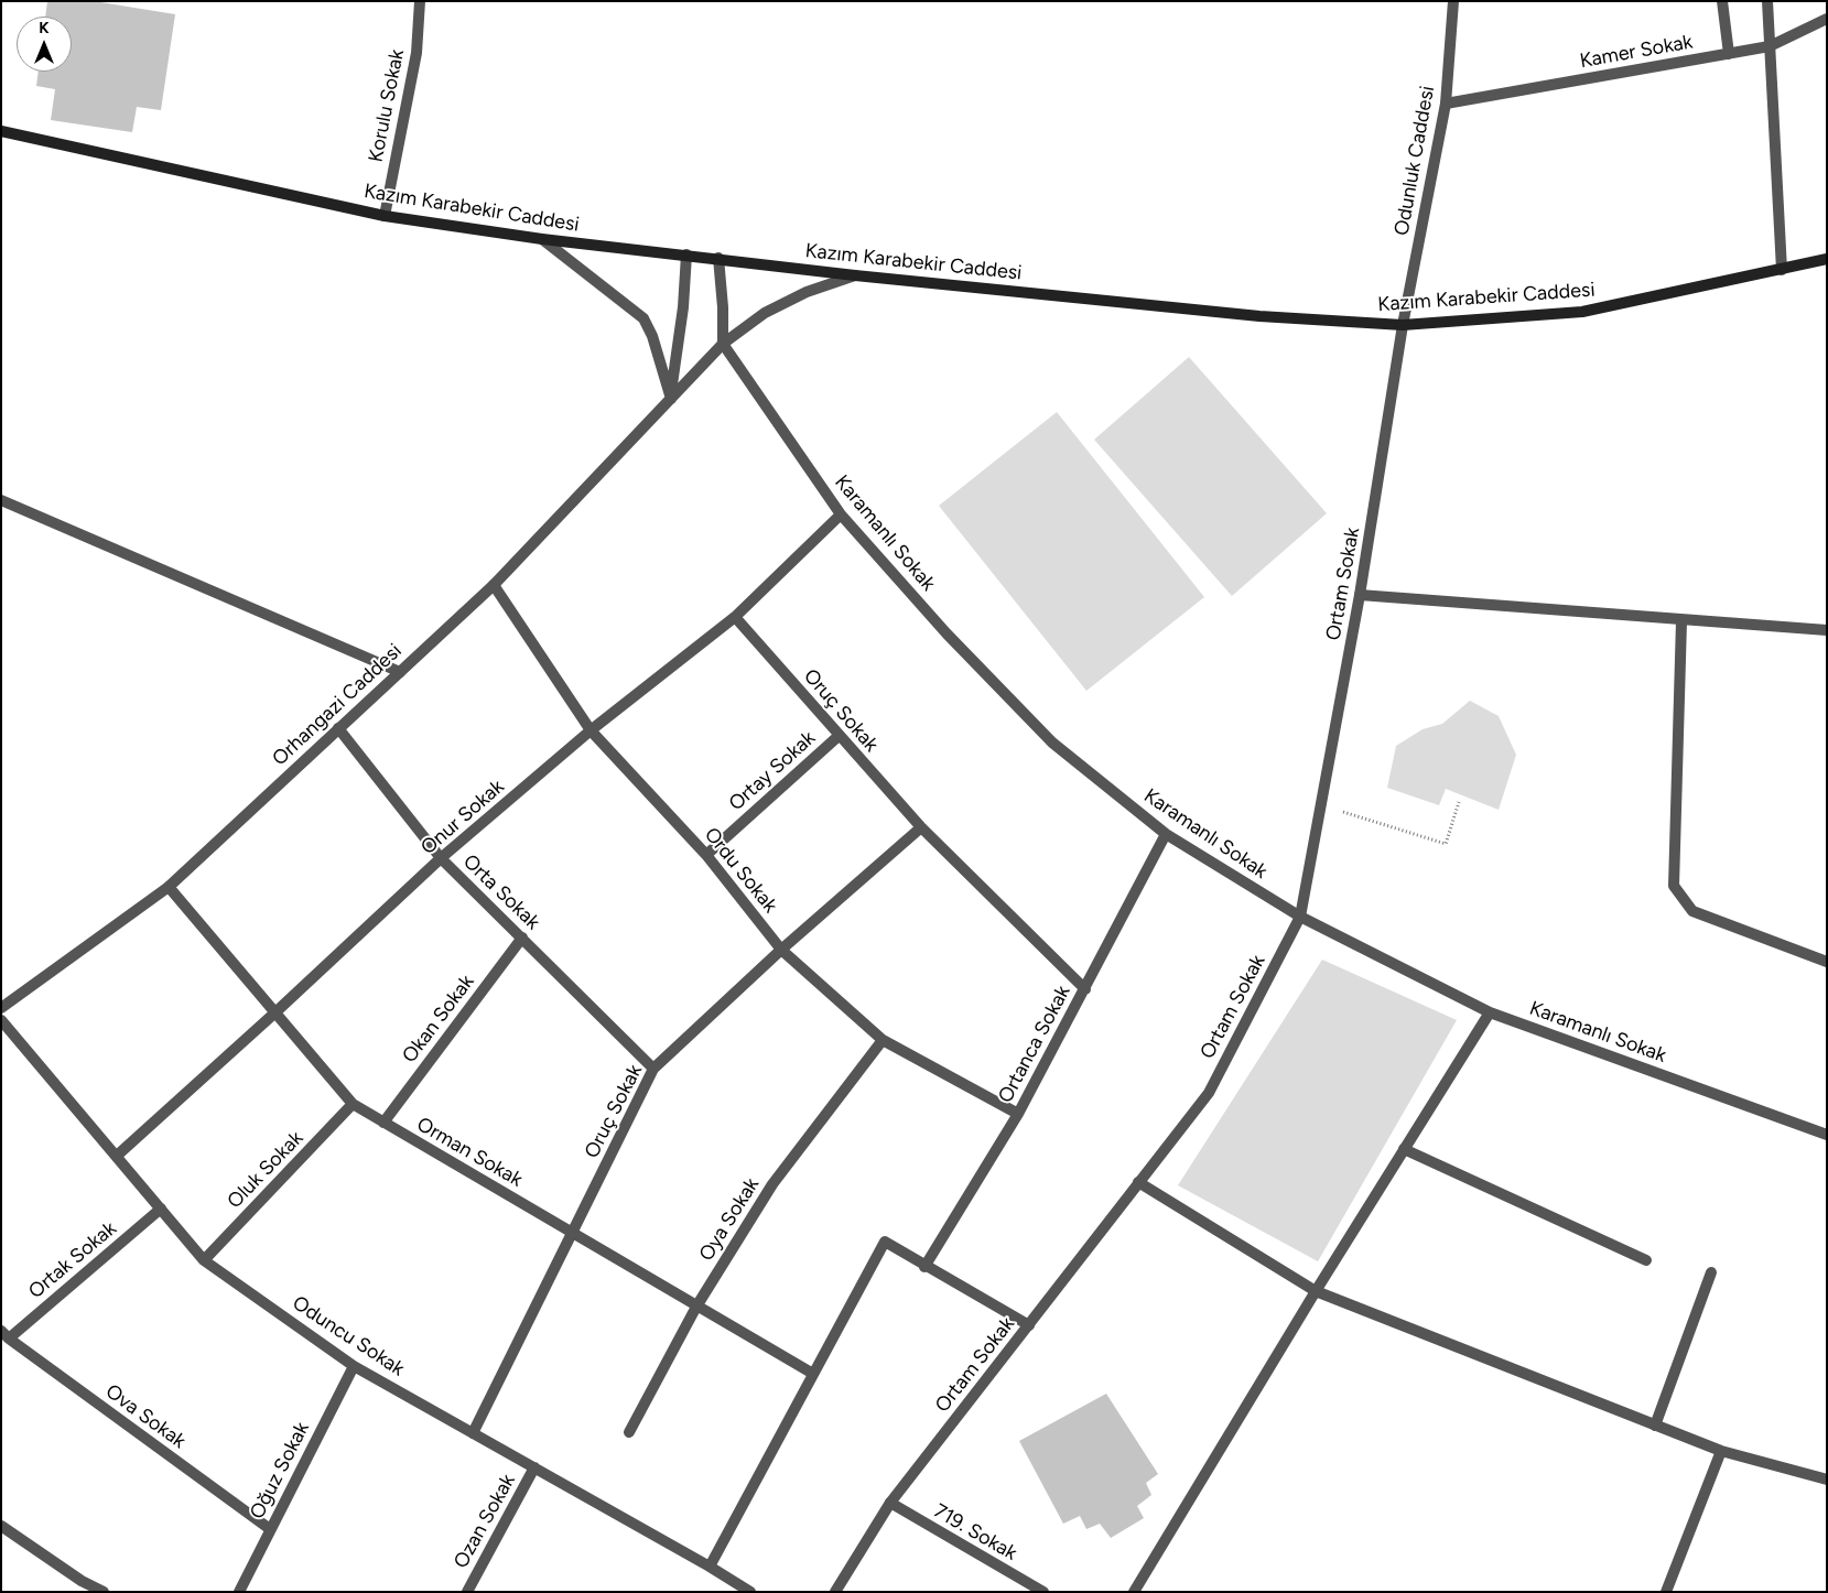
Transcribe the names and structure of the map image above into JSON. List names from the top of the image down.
{
  "streets": {
    "main road": ["Kazım Karabekir Caddesi"],
    "street": [
      "Kamer Sokak",
      "Korulu Sokak",
      "Odunluk Caddesi",
      "Karamanlı Sokak",
      "Ortam Sokak",
      "Orhangazi Caddesi",
      "Oruç Sokak",
      "Ortay Sokak",
      "Onur Sokak",
      "Ordu Sokak",
      "Orta Sokak",
      "Okan Sokak",
      "Ortanca Sokak",
      "Orman Sokak",
      "Oluk Sokak",
      "Oya Sokak",
      "Ortak Sokak",
      "Oduncu Sokak",
      "Ova Sokak",
      "Oğuz Sokak",
      "Ozan Sokak",
      "719. Sokak"
    ]
  },
  "crossings": [
    ["Kamer Sokak", "Odunluk Caddesi"],
    ["Korulu Sokak", "Kazım Karabekir Caddesi"],
    ["Odunluk Caddesi", "Kazım Karabekir Caddesi"],
    ["Odunluk Caddesi", "Ortam Sokak"],
    ["Kazım Karabekir Caddesi", "Ortam Sokak"],
    ["Kazım Karabekir Caddesi", "Orhangazi Caddesi"],
    ["Karamanlı Sokak", "Ortam Sokak"],
    ["Karamanlı Sokak", "Orhangazi Caddesi"],
    ["Karamanlı Sokak", "Onur Sokak"],
    ["Karamanlı Sokak", "Ortanca Sokak"],
    ["Ortam Sokak", "719. Sokak"],
    ["Orhangazi Caddesi", "Ordu Sokak"],
    ["Orhangazi Caddesi", "Orta Sokak"],
    ["Orhangazi Caddesi", "Orman Sokak"],
    ["Oruç Sokak", "Ortay Sokak"],
    ["Oruç Sokak", "Onur Sokak"],
    ["Oruç Sokak", "Ordu Sokak"],
    ["Oruç Sokak", "Orta Sokak"],
    ["Oruç Sokak", "Ortanca Sokak"],
    ["Oruç Sokak", "Orman Sokak"],
    ["Oruç Sokak", "Oduncu Sokak"],
    ["Ortay Sokak", "Ordu Sokak"],
    ["Onur Sokak", "Ordu Sokak"],
    ["Onur Sokak", "Orta Sokak"],
    ["Onur Sokak", "Orman Sokak"],
    ["Onur Sokak", "Oduncu Sokak"],
    ["Ordu Sokak", "Ortanca Sokak"],
    ["Ordu Sokak", "Oya Sokak"],
    ["Orta Sokak", "Okan Sokak"],
    ["Okan Sokak", "Orman Sokak"],
    ["Orman Sokak", "Oluk Sokak"],
    ["Orman Sokak", "Oya Sokak"],
    ["Oluk Sokak", "Oduncu Sokak"],
    ["Ortak Sokak", "Oduncu Sokak"],
    ["Ortak Sokak", "Ova Sokak"],
    ["Oduncu Sokak", "Oğuz Sokak"],
    ["Oduncu Sokak", "Ozan Sokak"],
    ["Ova Sokak", "Oğuz Sokak"]
  ],
  "north": "top"
}
